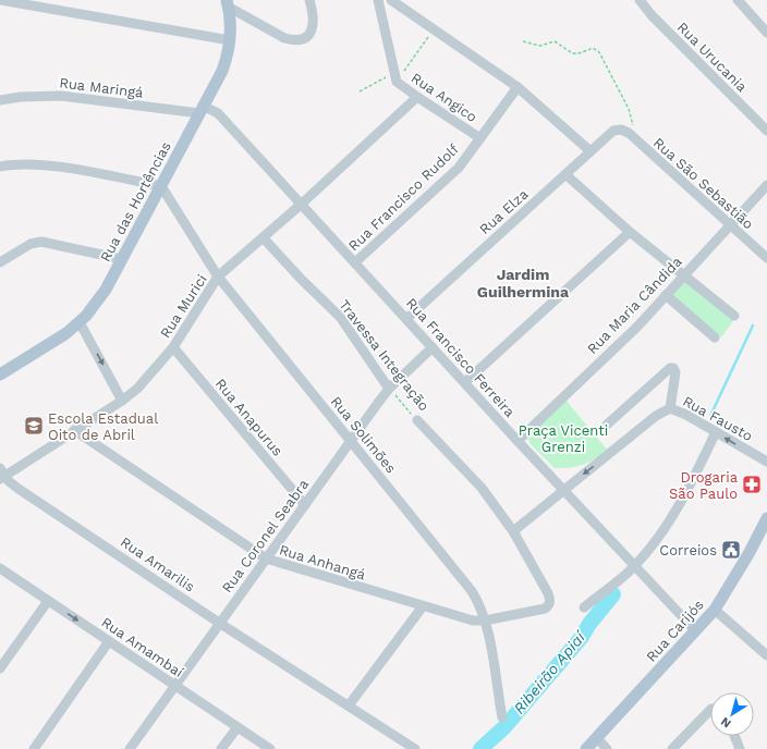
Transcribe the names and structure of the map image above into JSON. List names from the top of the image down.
{
  "streets": {
    "main road": ["Rua das Hortências", "Rua Carijós"],
    "street": [
      "Rua Urucania",
      "Rua Maringá",
      "Rua Angico",
      "Rua São Sebastião",
      "Rua Francisco Rudolf",
      "Rua Elza",
      "Rua Maria Cândida",
      "Rua Murici",
      "Travessa Integração",
      "Rua Francisco Ferreira",
      "Rua Anapurus",
      "Rua Fausto",
      "Rua Solimões",
      "Rua Coronel Seabra",
      "Rua Anhangá",
      "Rua Amarilis",
      "Rua Amambaí"
    ]
  },
  "crossings": [
    ["Rua Maringá", "Rua das Hortências"],
    ["Rua Maringá", "Rua Francisco Ferreira"],
    ["Rua Angico", "Rua Francisco Rudolf"],
    ["Rua Angico", "Rua Murici"],
    ["Rua São Sebastião", "Rua Elza"],
    ["Rua São Sebastião", "Rua Maria Cândida"],
    ["Rua Francisco Rudolf", "Rua Francisco Ferreira"],
    ["Rua das Hortências", "Rua Francisco Ferreira"],
    ["Rua das Hortências", "Rua Solimões"],
    ["Rua Elza", "Rua Francisco Ferreira"],
    ["Rua Maria Cândida", "Rua Francisco Ferreira"],
    ["Rua Murici", "Travessa Integração"],
    ["Rua Murici", "Rua Francisco Ferreira"],
    ["Rua Murici", "Rua Anapurus"],
    ["Rua Murici", "Rua Solimões"],
    ["Rua Murici", "Rua Anhangá"],
    ["Rua Murici", "Rua Amarilis"],
    ["Travessa Integração", "Rua Fausto"],
    ["Travessa Integração", "Rua Coronel Seabra"],
    ["Travessa Integração", "Rua Anhangá"],
    ["Rua Francisco Ferreira", "Rua Fausto"],
    ["Rua Francisco Ferreira", "Rua Coronel Seabra"],
    ["Rua Francisco Ferreira", "Rua Carijós"],
    ["Rua Anapurus", "Rua Coronel Seabra"],
    ["Rua Solimões", "Rua Coronel Seabra"],
    ["Rua Solimões", "Rua Anhangá"],
    ["Rua Coronel Seabra", "Rua Anhangá"],
    ["Rua Coronel Seabra", "Rua Amarilis"],
    ["Rua Coronel Seabra", "Rua Amambaí"]
  ],
  "one_way": ["Rua Fausto"],
  "districts": ["Jardim Guilhermina"],
  "water": ["Ribeirão Apiaí"],
  "parks": ["Praça Vicenti Grenzi"],
  "places": {
    "school or university": ["Escola Estadual Oito de Abril"],
    "pharmacy": ["Drogaria São Paulo"],
    "public building": ["Correios"]
  },
  "north": "bottom left"
}
